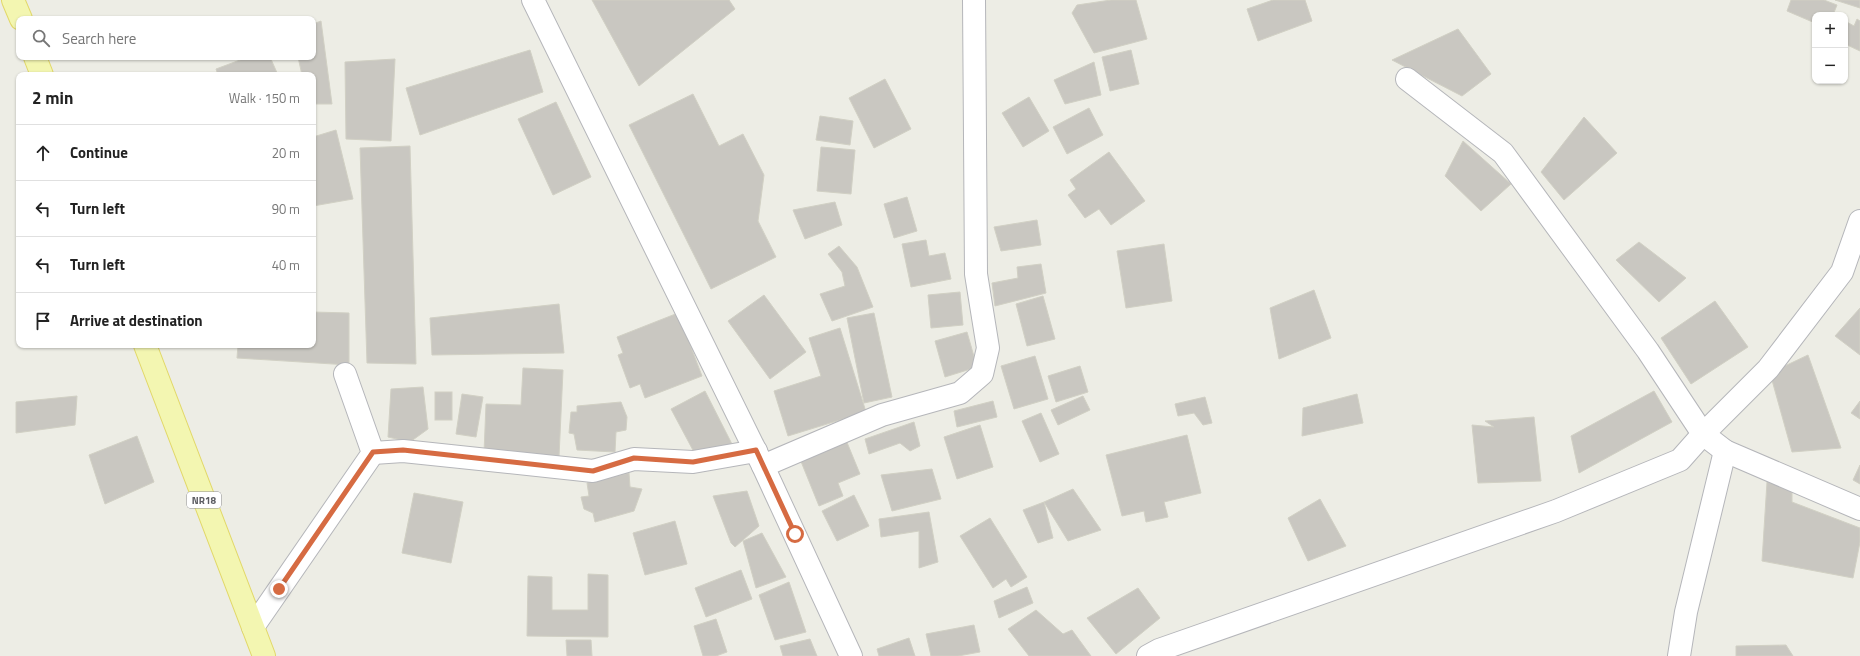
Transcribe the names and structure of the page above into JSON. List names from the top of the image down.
{
  "streets": {
    "main road": ["NR18"]
  },
  "page": {
    "map_buttons": ["+", "−"],
    "search": "Search here",
    "heading": ["2 min", "Walk · 150 m"],
    "list": [
      ["Continue", "20 m"],
      ["Turn left", "90 m"],
      ["Turn left", "40 m"],
      "Arrive at destination"
    ]
  }
}
